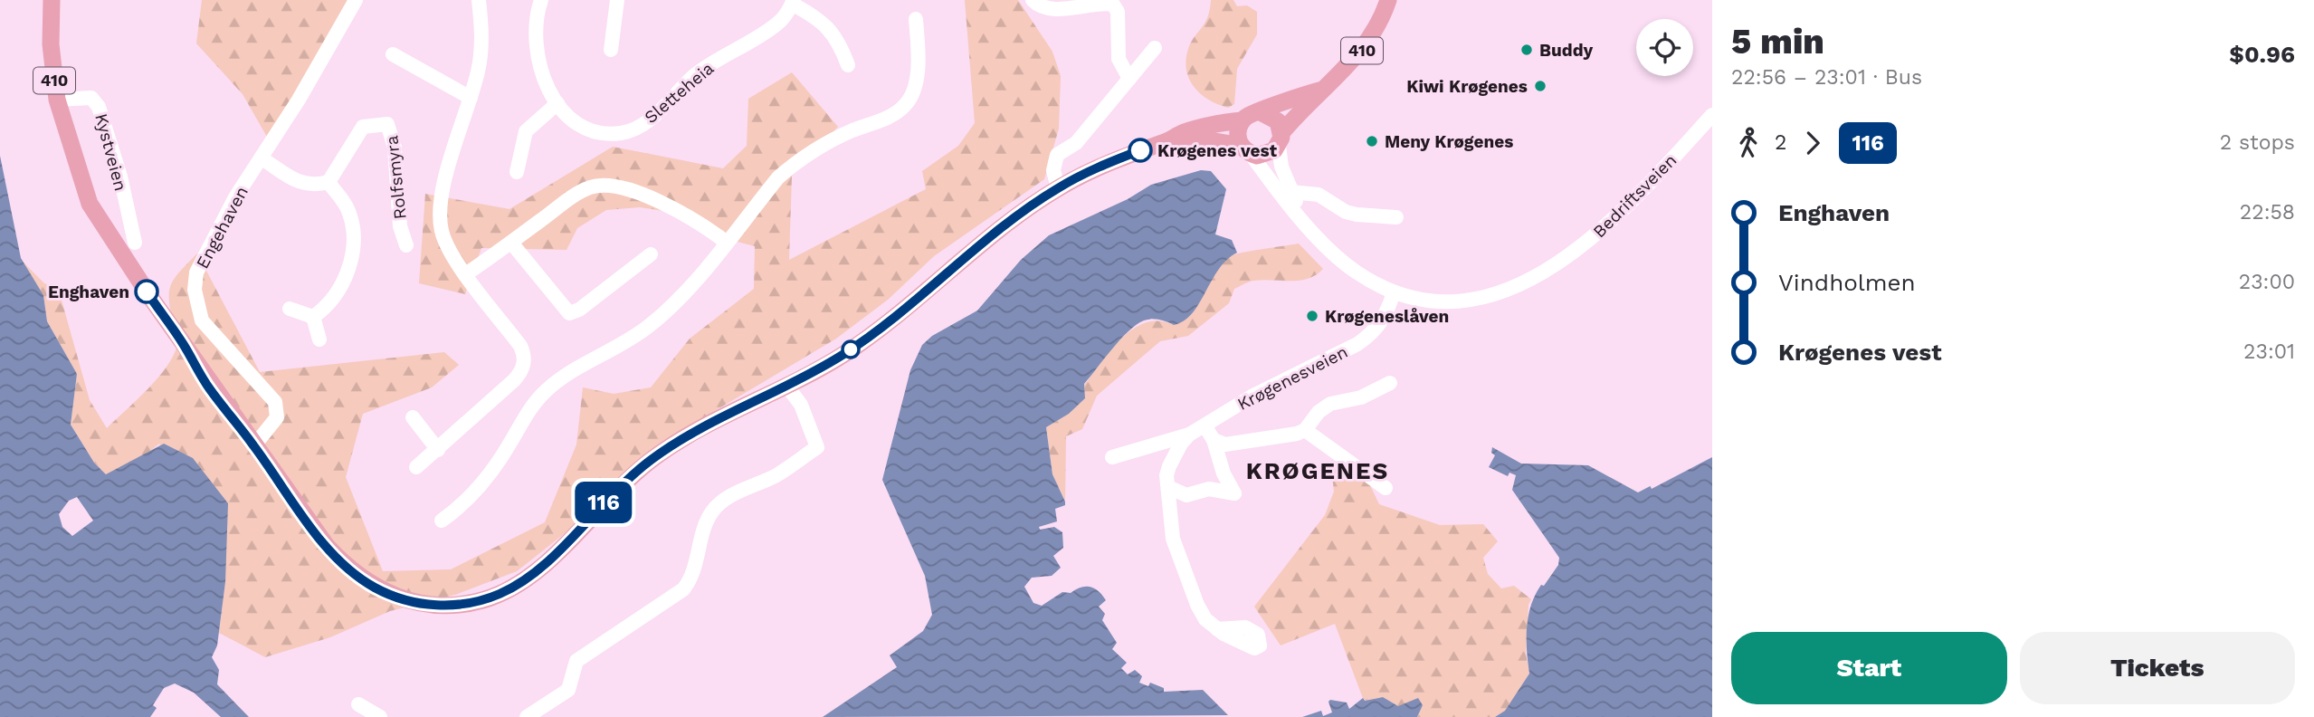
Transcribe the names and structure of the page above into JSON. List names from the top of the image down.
{
  "streets": {
    "main road": ["410", "Kystveien"],
    "street": [
      "Sletteheia",
      "Rolfsmyra",
      "Bedriftsveien",
      "Engehaven",
      "Krøgenesveien"
    ]
  },
  "crossings": [
    ["410", "Kystveien"],
    ["410", "Bedriftsveien"],
    ["Kystveien", "Bedriftsveien"],
    ["Kystveien", "Engehaven"],
    ["Bedriftsveien", "Krøgenesveien"]
  ],
  "districts": ["KRØGENES"],
  "places": [
    "Buddy",
    "Kiwi Krøgenes",
    "Meny Krøgenes",
    "Krøgenes vest",
    "Enghaven",
    "Krøgeneslåven"
  ],
  "lines": ["bus line 116"],
  "page": {
    "on_map": "116",
    "heading": ["5 min", "22:56 – 23:01 · Bus", "$0.96"],
    "legs": ["2", "116", "2 stops"],
    "list": [
      {
        "name": "Enghaven",
        "value": "22:58"
      },
      {
        "name": "Vindholmen",
        "value": "23:00"
      },
      {
        "name": "Krøgenes vest",
        "value": "23:01"
      }
    ],
    "buttons": ["Start", "Tickets"]
  }
}
